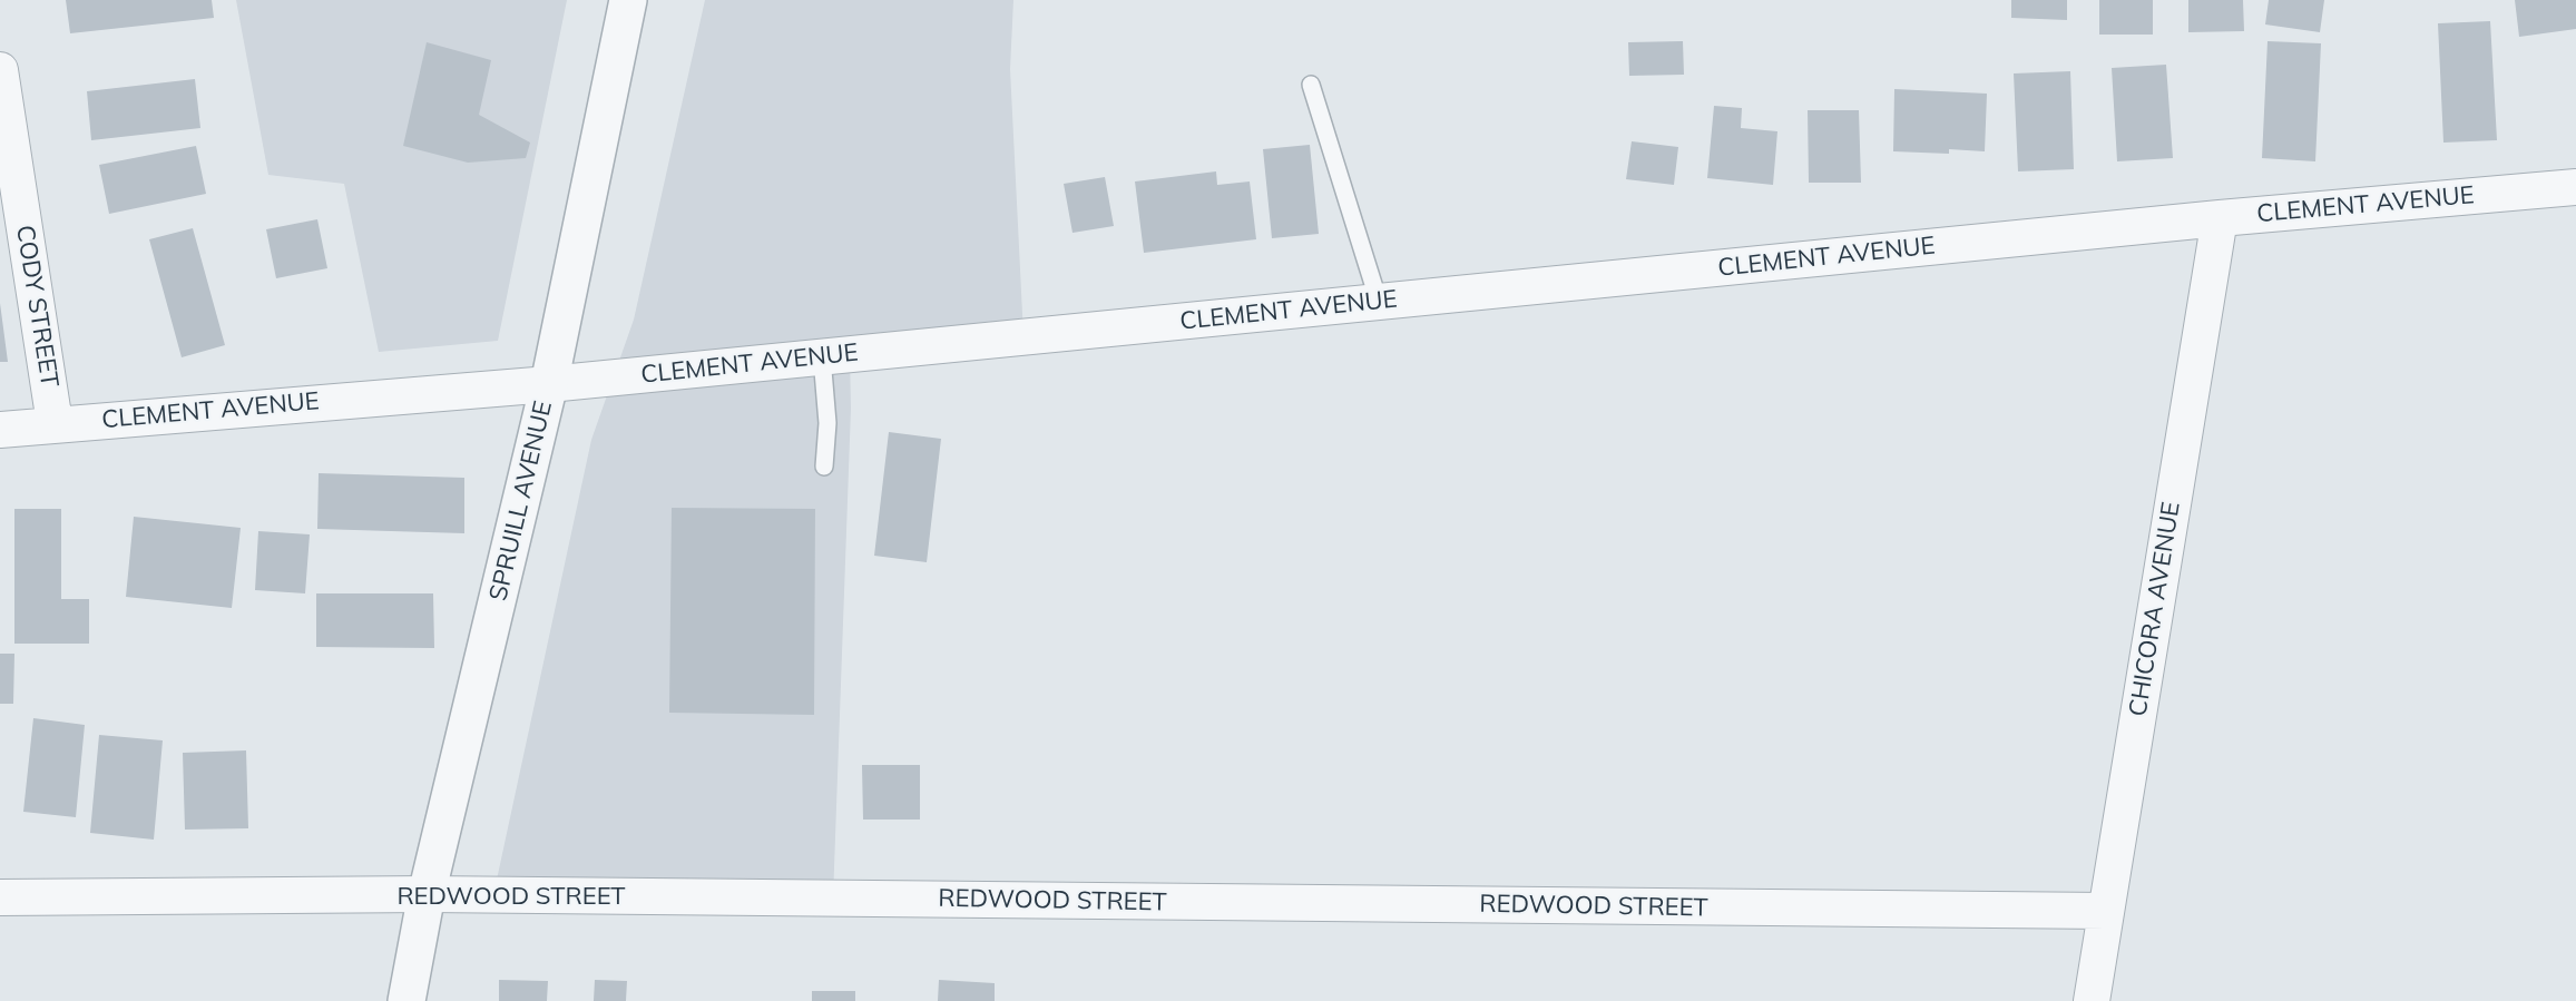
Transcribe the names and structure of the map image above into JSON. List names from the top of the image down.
{
  "streets": {
    "street": [
      "CLEMENT AVENUE",
      "CODY STREET",
      "SPRUILL AVENUE",
      "CHICORA AVENUE",
      "REDWOOD STREET"
    ]
  },
  "crossings": [
    ["CLEMENT AVENUE", "CODY STREET"],
    ["CLEMENT AVENUE", "SPRUILL AVENUE"],
    ["CLEMENT AVENUE", "CHICORA AVENUE"],
    ["SPRUILL AVENUE", "REDWOOD STREET"],
    ["CHICORA AVENUE", "REDWOOD STREET"]
  ]
}
